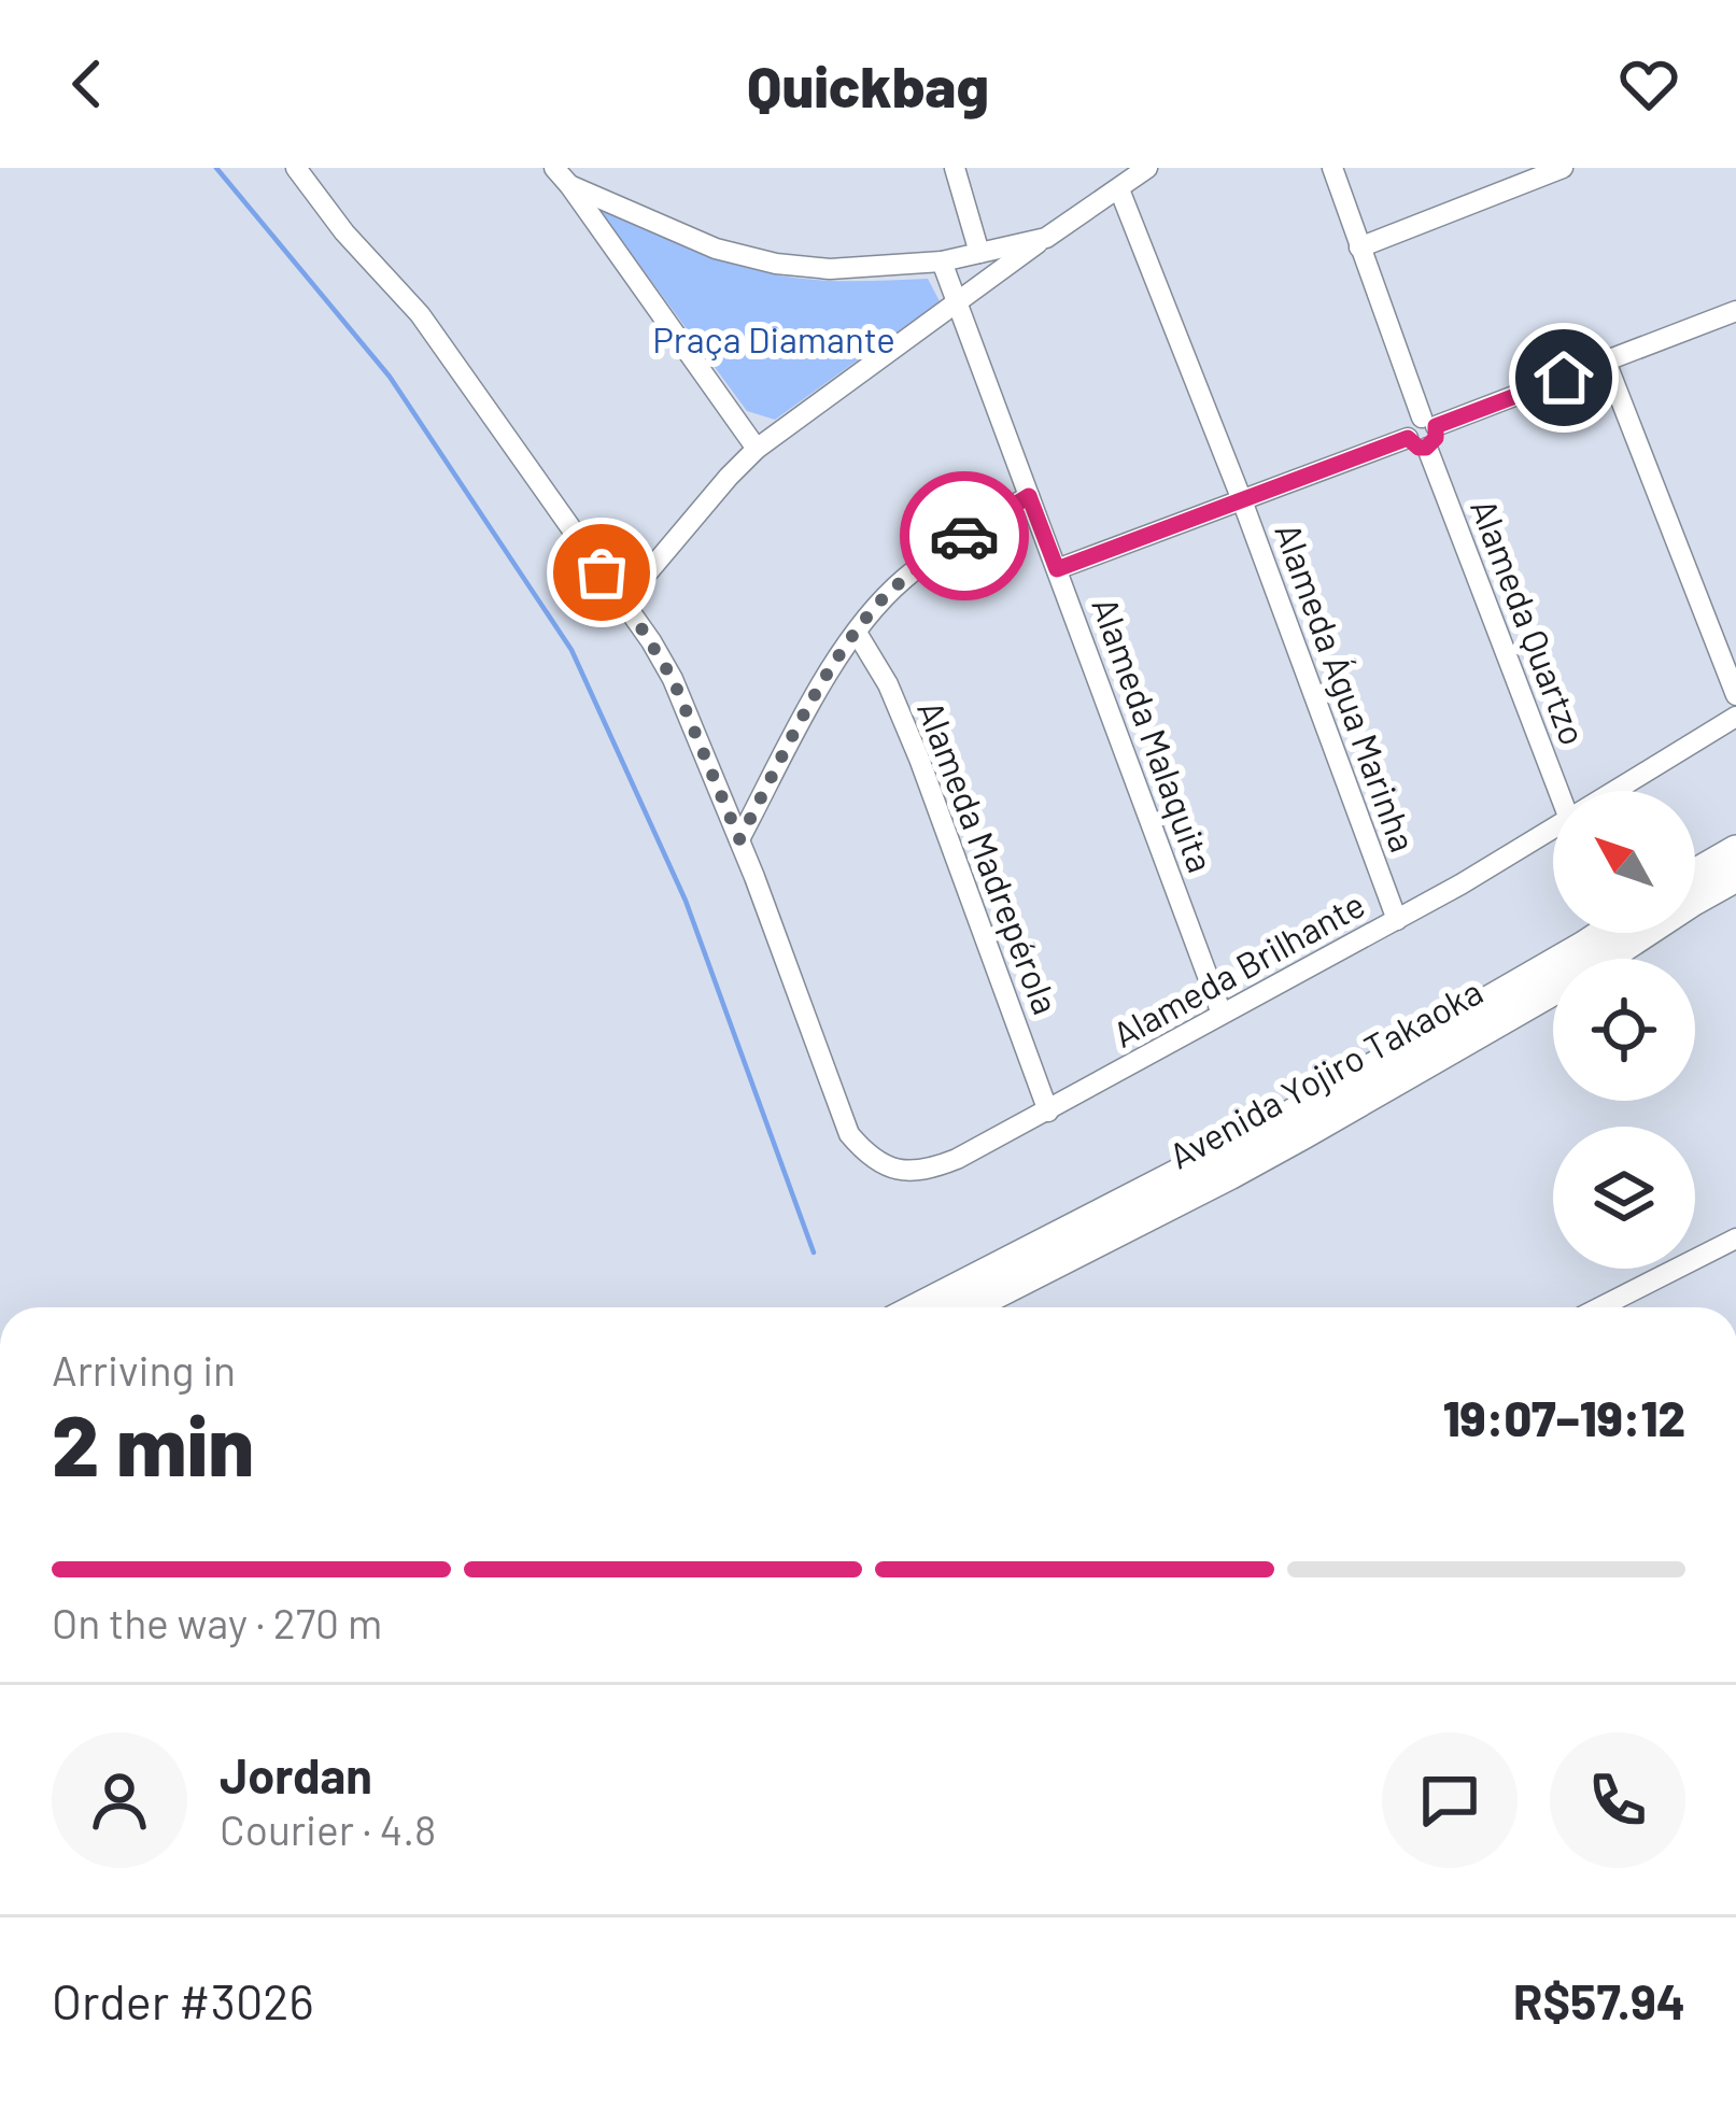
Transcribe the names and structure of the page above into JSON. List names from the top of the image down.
{
  "streets": {
    "main road": ["Avenida Yojiro Takaoka"],
    "street": [
      "Alameda Quartzo",
      "Alameda Água Marinha",
      "Alameda Malaquita",
      "Alameda Madrepérola",
      "Alameda Brilhante"
    ]
  },
  "crossings": [
    ["Alameda Água Marinha", "Alameda Brilhante"],
    ["Alameda Malaquita", "Alameda Brilhante"],
    ["Alameda Madrepérola", "Alameda Brilhante"]
  ],
  "parks": ["Praça Diamante"],
  "north": "top left",
  "page": {
    "header": "Quickbag",
    "heading": ["2 min", "Arriving in", "19:07–19:12"],
    "panel": [
      "Jordan",
      "Courier · 4.8",
      "Order #3026",
      "R$57.94"
    ],
    "bar": "On the way · 270 m"
  }
}
